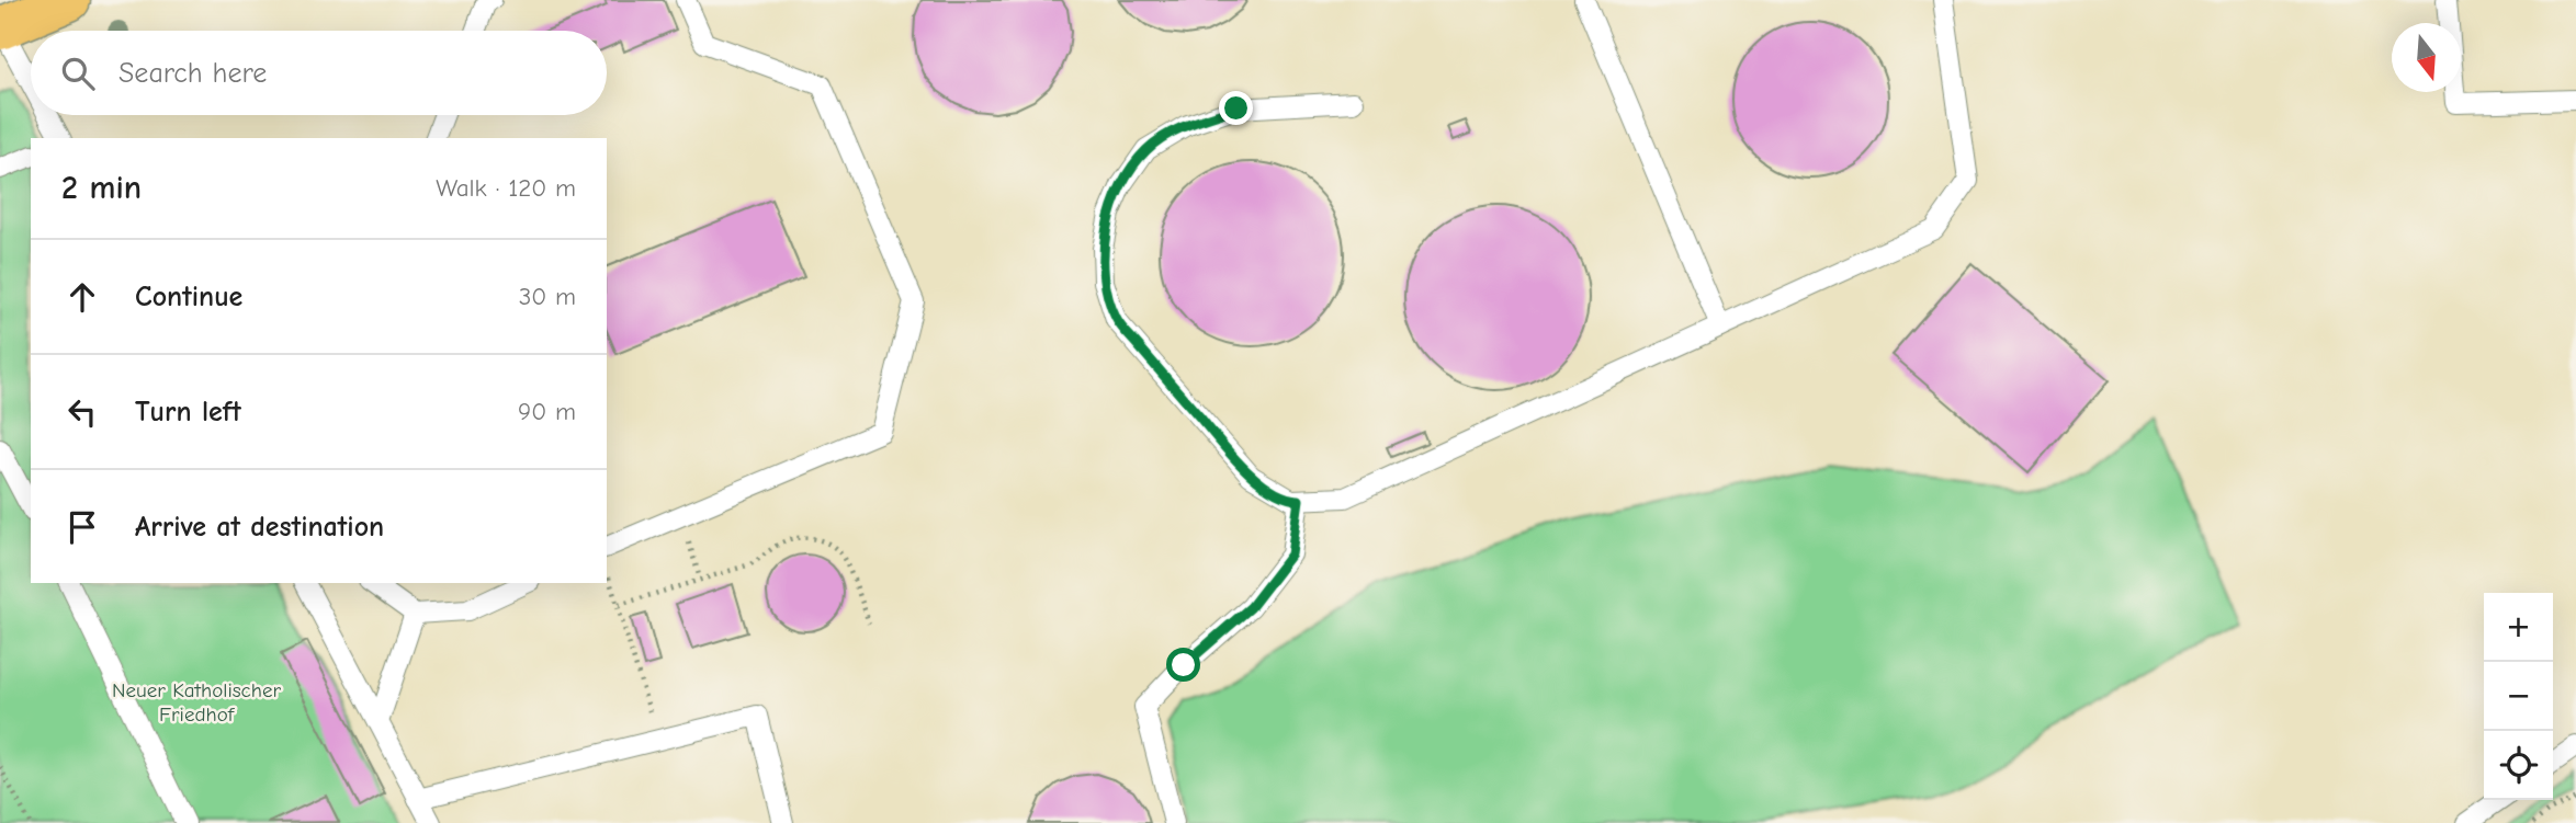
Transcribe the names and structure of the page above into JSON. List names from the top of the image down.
{
  "parks": ["Neuer Katholischer Friedhof"],
  "north": "bottom",
  "page": {
    "search": "Search here",
    "heading": ["2 min", "Walk · 120 m"],
    "list": [
      ["Continue", "30 m"],
      ["Turn left", "90 m"],
      "Arrive at destination"
    ],
    "map_buttons": ["+", "−"]
  }
}
